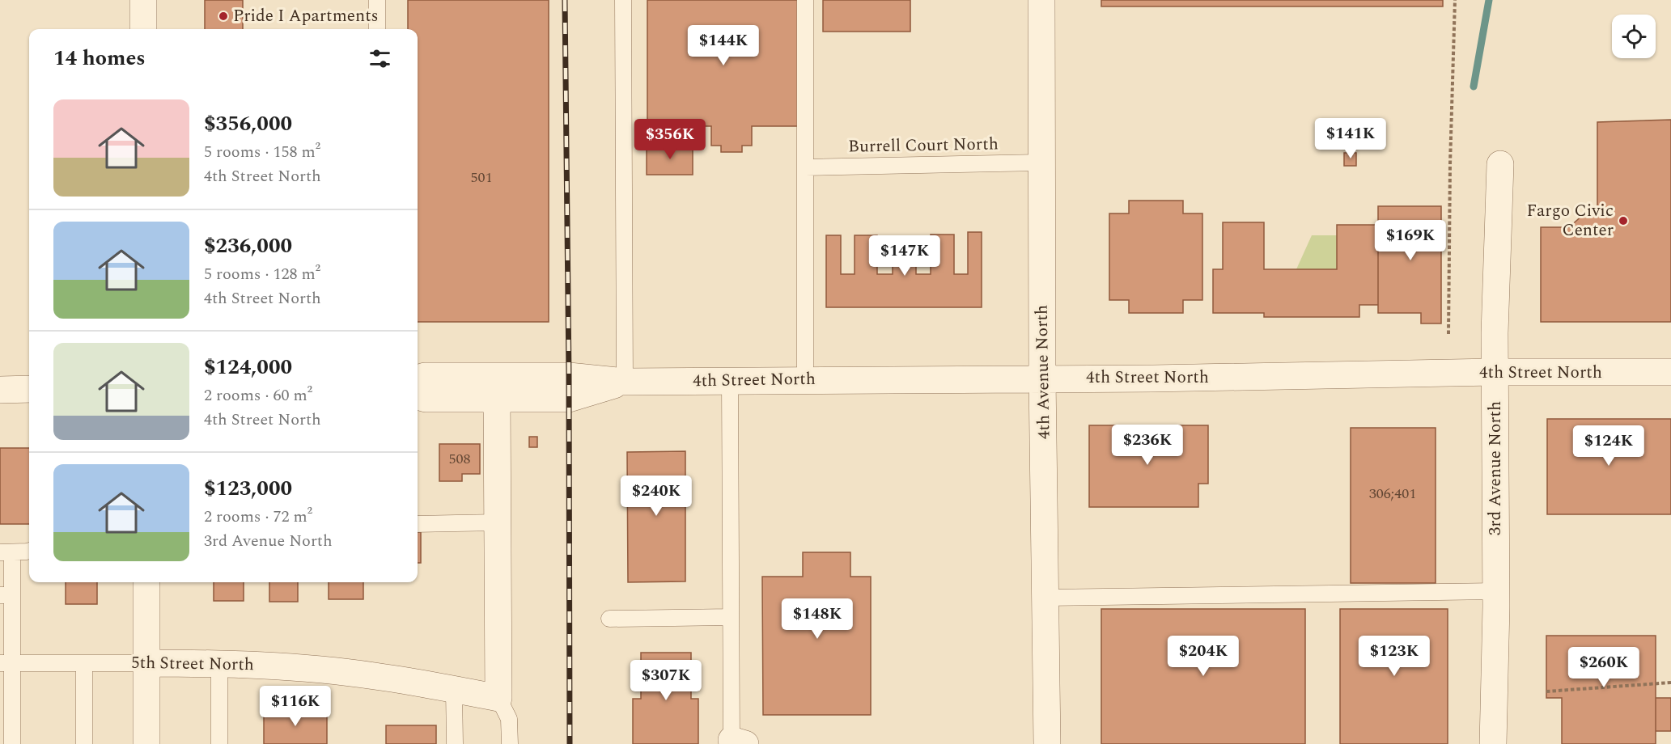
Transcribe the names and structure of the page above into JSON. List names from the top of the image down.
{
  "streets": {
    "street": [
      "4th Avenue North",
      "4th Street North",
      "3rd Avenue North",
      "5th Street North"
    ],
    "lane": ["Burrell Court North"]
  },
  "crossings": [
    ["Burrell Court North", "4th Avenue North"],
    ["4th Avenue North", "4th Street North"],
    ["4th Street North", "3rd Avenue North"]
  ],
  "places": ["Pride I Apartments", "Fargo Civic Center"],
  "house_numbers": ["501", "508", "306;401"],
  "page": {
    "price": [
      "$144K",
      "$141K",
      "$356K",
      "$169K",
      "$147K",
      "$236K",
      "$124K",
      "$240K",
      "$148K",
      "$204K",
      "$123K",
      "$260K",
      "$307K",
      "$116K"
    ],
    "heading": "14 homes",
    "list": [
      {
        "name": "$356,000",
        "note": "5 rooms · 158 m² · 4th Street North"
      },
      {
        "name": "$236,000",
        "note": "5 rooms · 128 m² · 4th Street North"
      },
      {
        "name": "$124,000",
        "note": "2 rooms · 60 m² · 4th Street North"
      },
      {
        "name": "$123,000",
        "note": "2 rooms · 72 m² · 3rd Avenue North"
      }
    ]
  }
}
